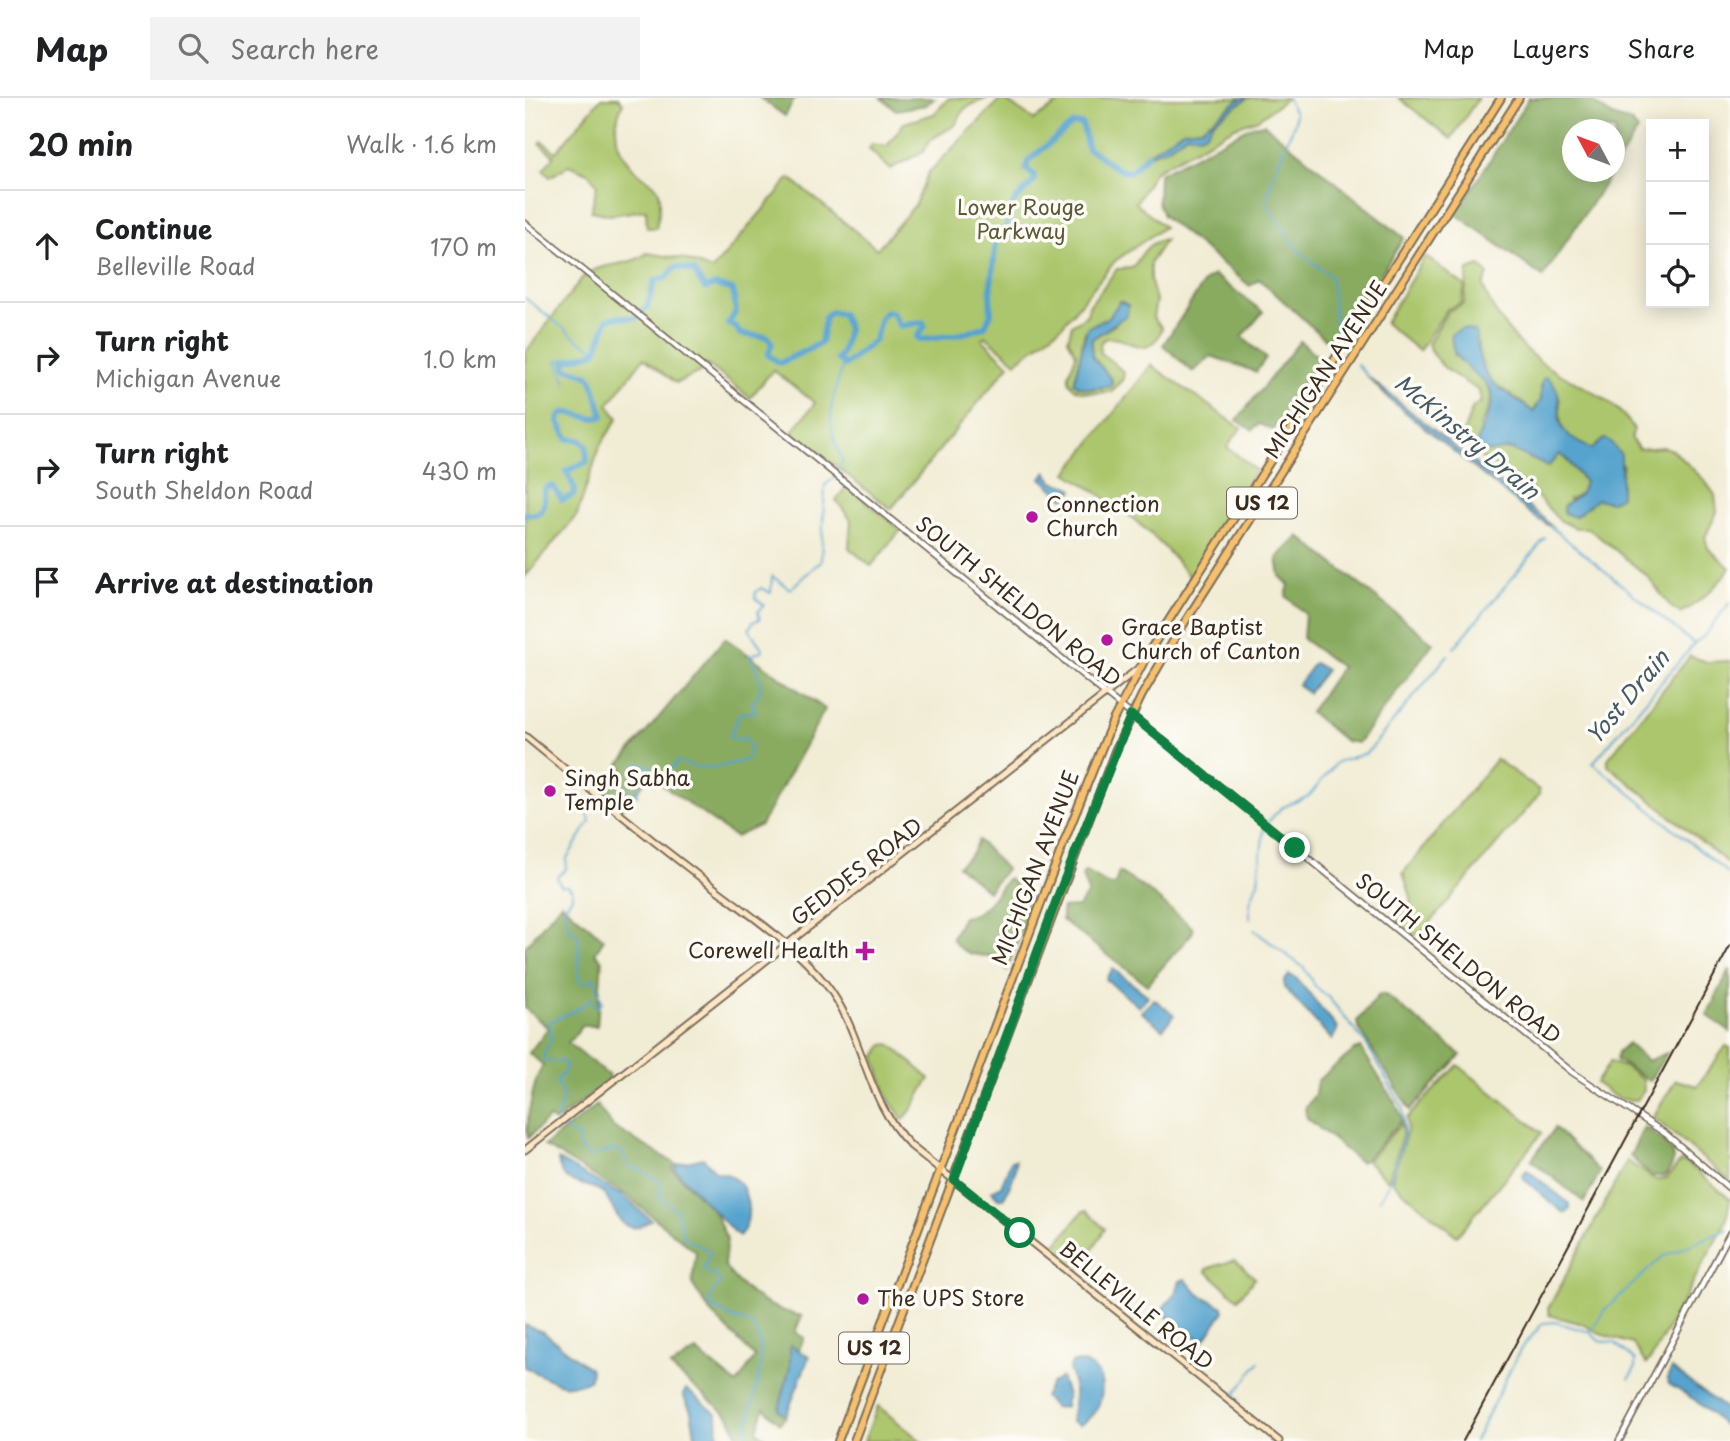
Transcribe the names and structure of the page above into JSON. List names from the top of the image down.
{
  "streets": {
    "main road": [
      "MICHIGAN AVENUE",
      "US 12",
      "GEDDES ROAD",
      "BELLEVILLE ROAD"
    ],
    "street": ["SOUTH SHELDON ROAD"]
  },
  "crossings": [
    ["MICHIGAN AVENUE", "SOUTH SHELDON ROAD"],
    ["MICHIGAN AVENUE", "GEDDES ROAD"],
    ["MICHIGAN AVENUE", "BELLEVILLE ROAD"],
    ["SOUTH SHELDON ROAD", "GEDDES ROAD"],
    ["GEDDES ROAD", "BELLEVILLE ROAD"]
  ],
  "water": ["McKinstry Drain", "Yost Drain"],
  "parks": ["Lower Rouge Parkway"],
  "places": {
    "other": [
      "Connection Church",
      "Grace Baptist Church of Canton",
      "Singh Sabha Temple",
      "The UPS Store"
    ],
    "health": ["Corewell Health"]
  },
  "north": "top left",
  "page": {
    "header": "Map",
    "search": "Search here",
    "nav": ["Map", "Layers", "Share"],
    "heading": ["20 min", "Walk · 1.6 km"],
    "map_buttons": ["+", "−"],
    "list": [
      ["Continue", "Belleville Road", "170 m"],
      ["Turn right", "Michigan Avenue", "1.0 km"],
      ["Turn right", "South Sheldon Road", "430 m"],
      "Arrive at destination"
    ]
  }
}
